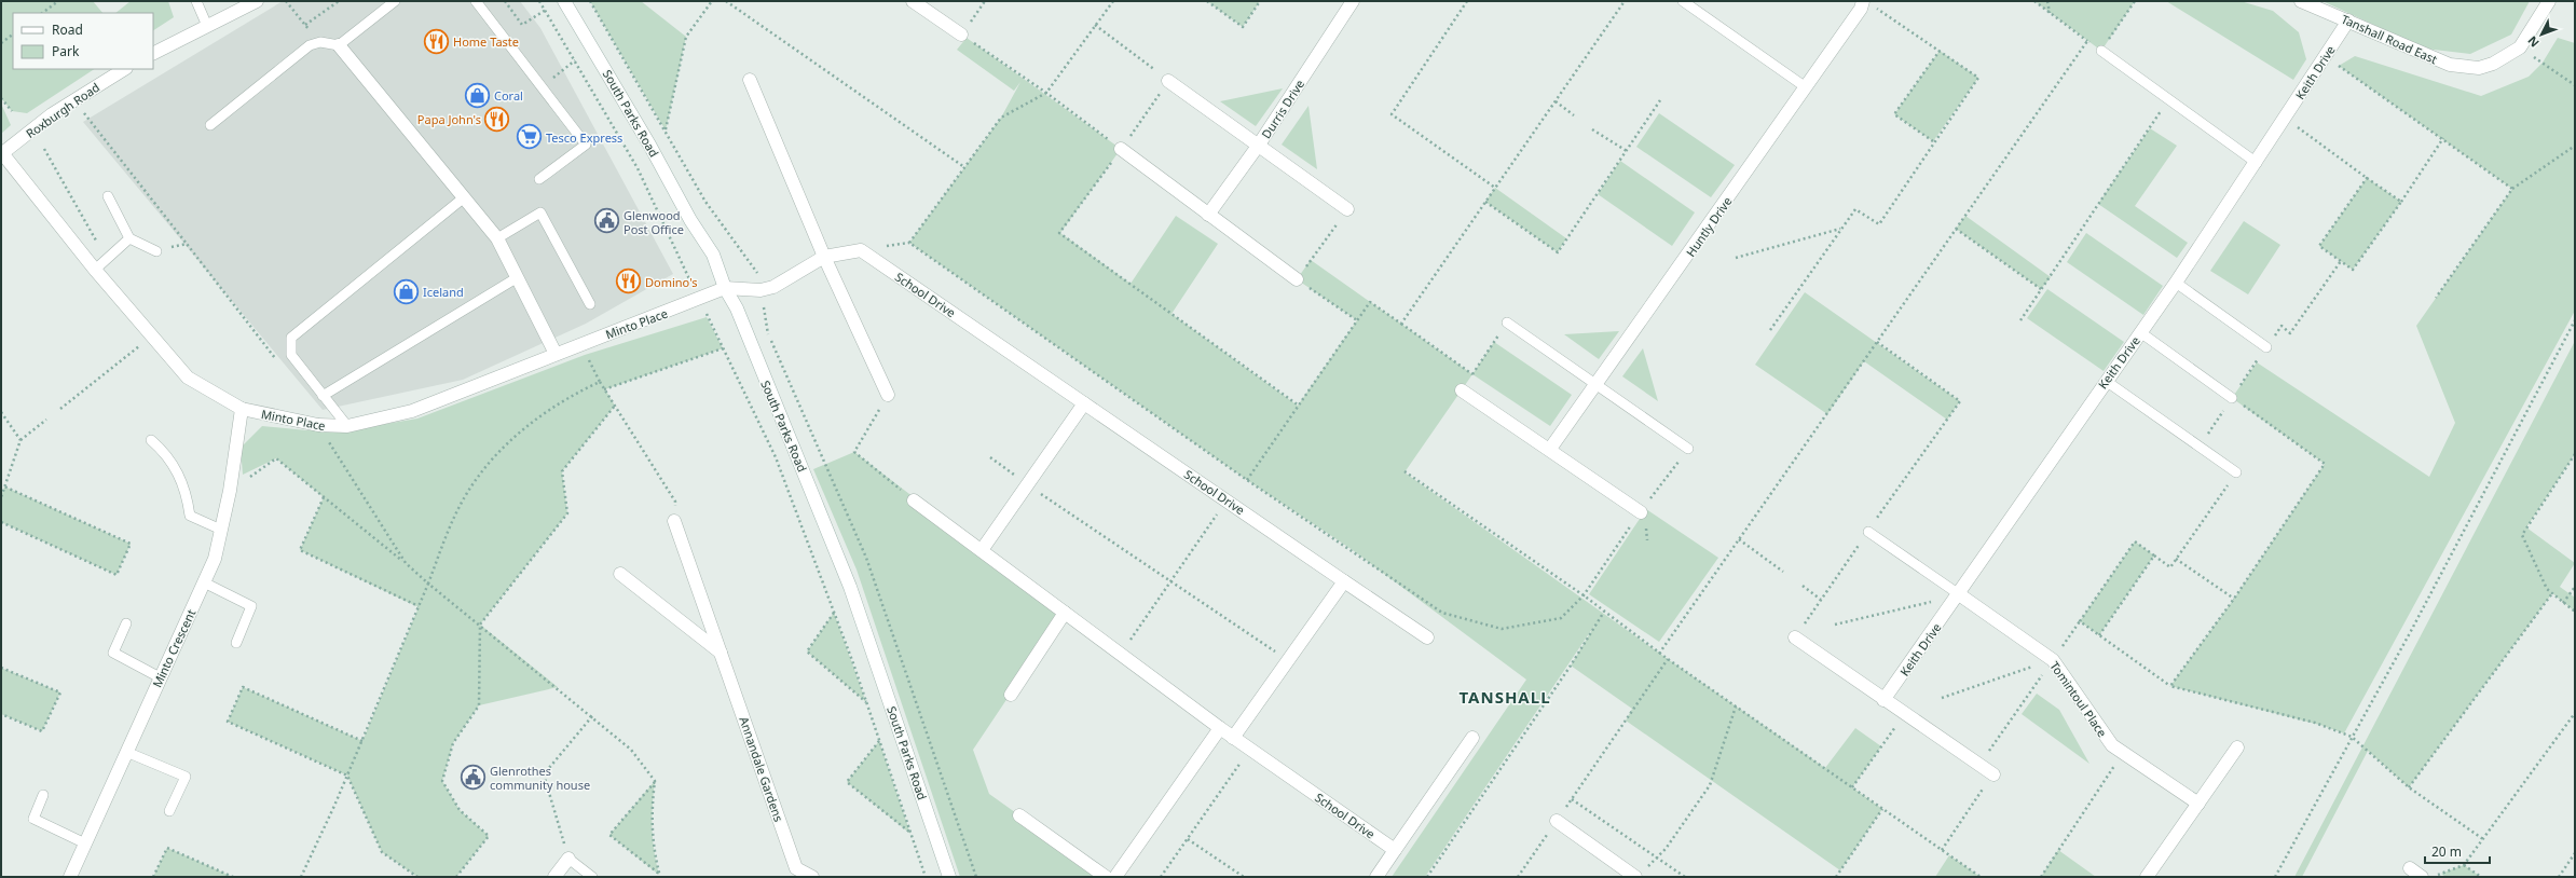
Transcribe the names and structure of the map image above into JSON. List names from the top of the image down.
{
  "streets": {
    "street": [
      "Tanshall Road East",
      "Keith Drive",
      "Durris Drive",
      "Roxburgh Road",
      "South Parks Road",
      "Huntly Drive",
      "School Drive",
      "Minto Place",
      "Minto Crescent",
      "Tomintoul Place",
      "Annandale Gardens"
    ]
  },
  "crossings": [
    ["Tanshall Road East", "Keith Drive"],
    ["Keith Drive", "Tomintoul Place"],
    ["Roxburgh Road", "Minto Place"],
    ["South Parks Road", "School Drive"],
    ["South Parks Road", "Minto Place"],
    ["School Drive", "Minto Place"],
    ["Minto Place", "Minto Crescent"]
  ],
  "districts": ["TANSHALL"],
  "places": {
    "restaurant": ["Home Taste", "Papa John's", "Domino's"],
    "shop": ["Coral", "Iceland"],
    "supermarket": ["Tesco Express"],
    "public building": ["Glenwood Post Office", "Glenrothes community house"]
  },
  "legend": ["Road", "Park"],
  "scale_bar": "20 m",
  "north": "bottom left"
}
